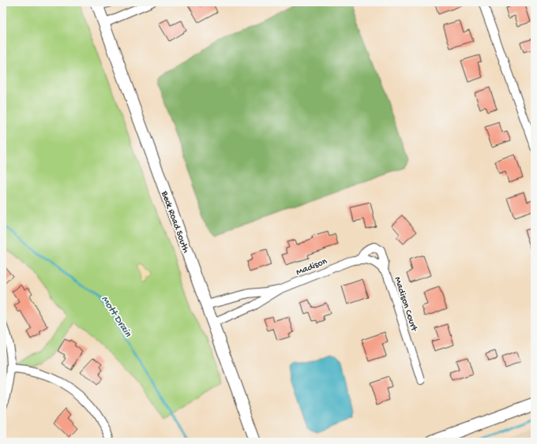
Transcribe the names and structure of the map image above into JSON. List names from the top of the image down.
{
  "streets": {
    "main road": ["Beck Road South"],
    "street": ["Madison", "Madison Court"]
  },
  "crossings": [
    ["Beck Road South", "Madison"],
    ["Madison", "Madison Court"]
  ],
  "water": ["Mott Drain"]
}
